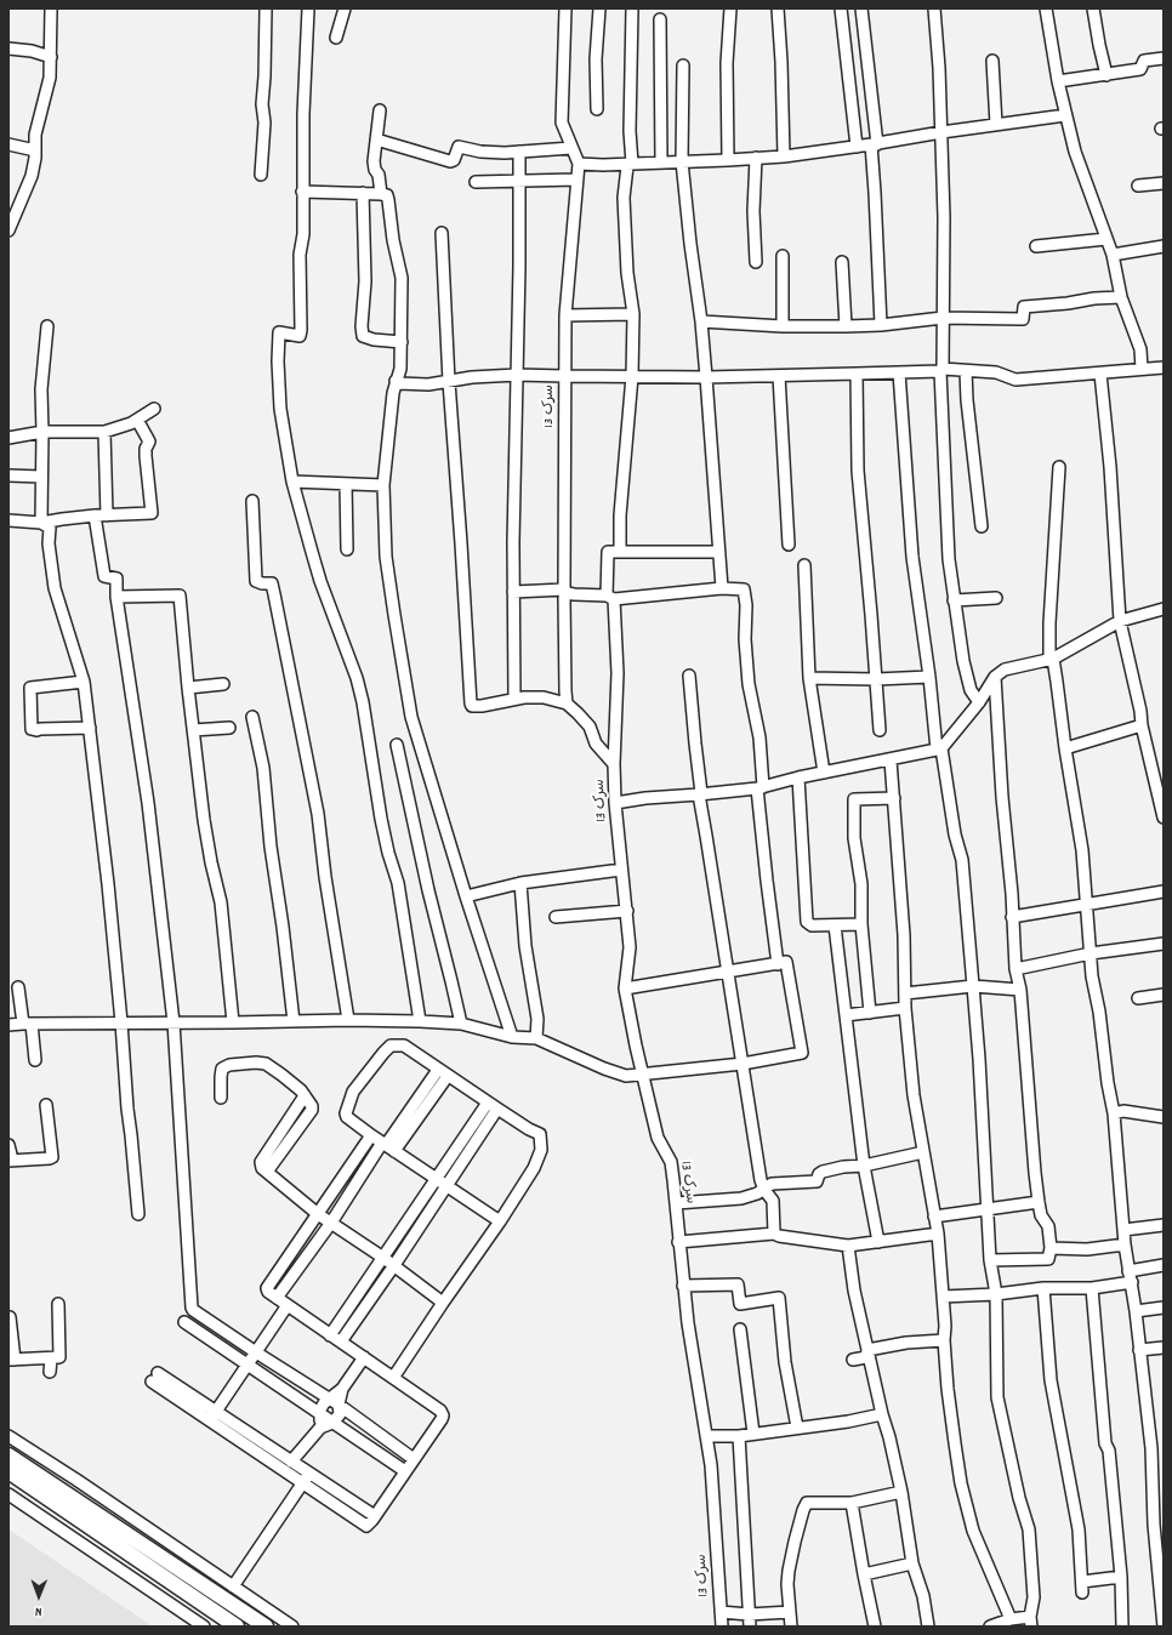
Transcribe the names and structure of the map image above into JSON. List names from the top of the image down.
{
  "streets": {
    "street": ["سرک 13"]
  },
  "north": "bottom"
}
